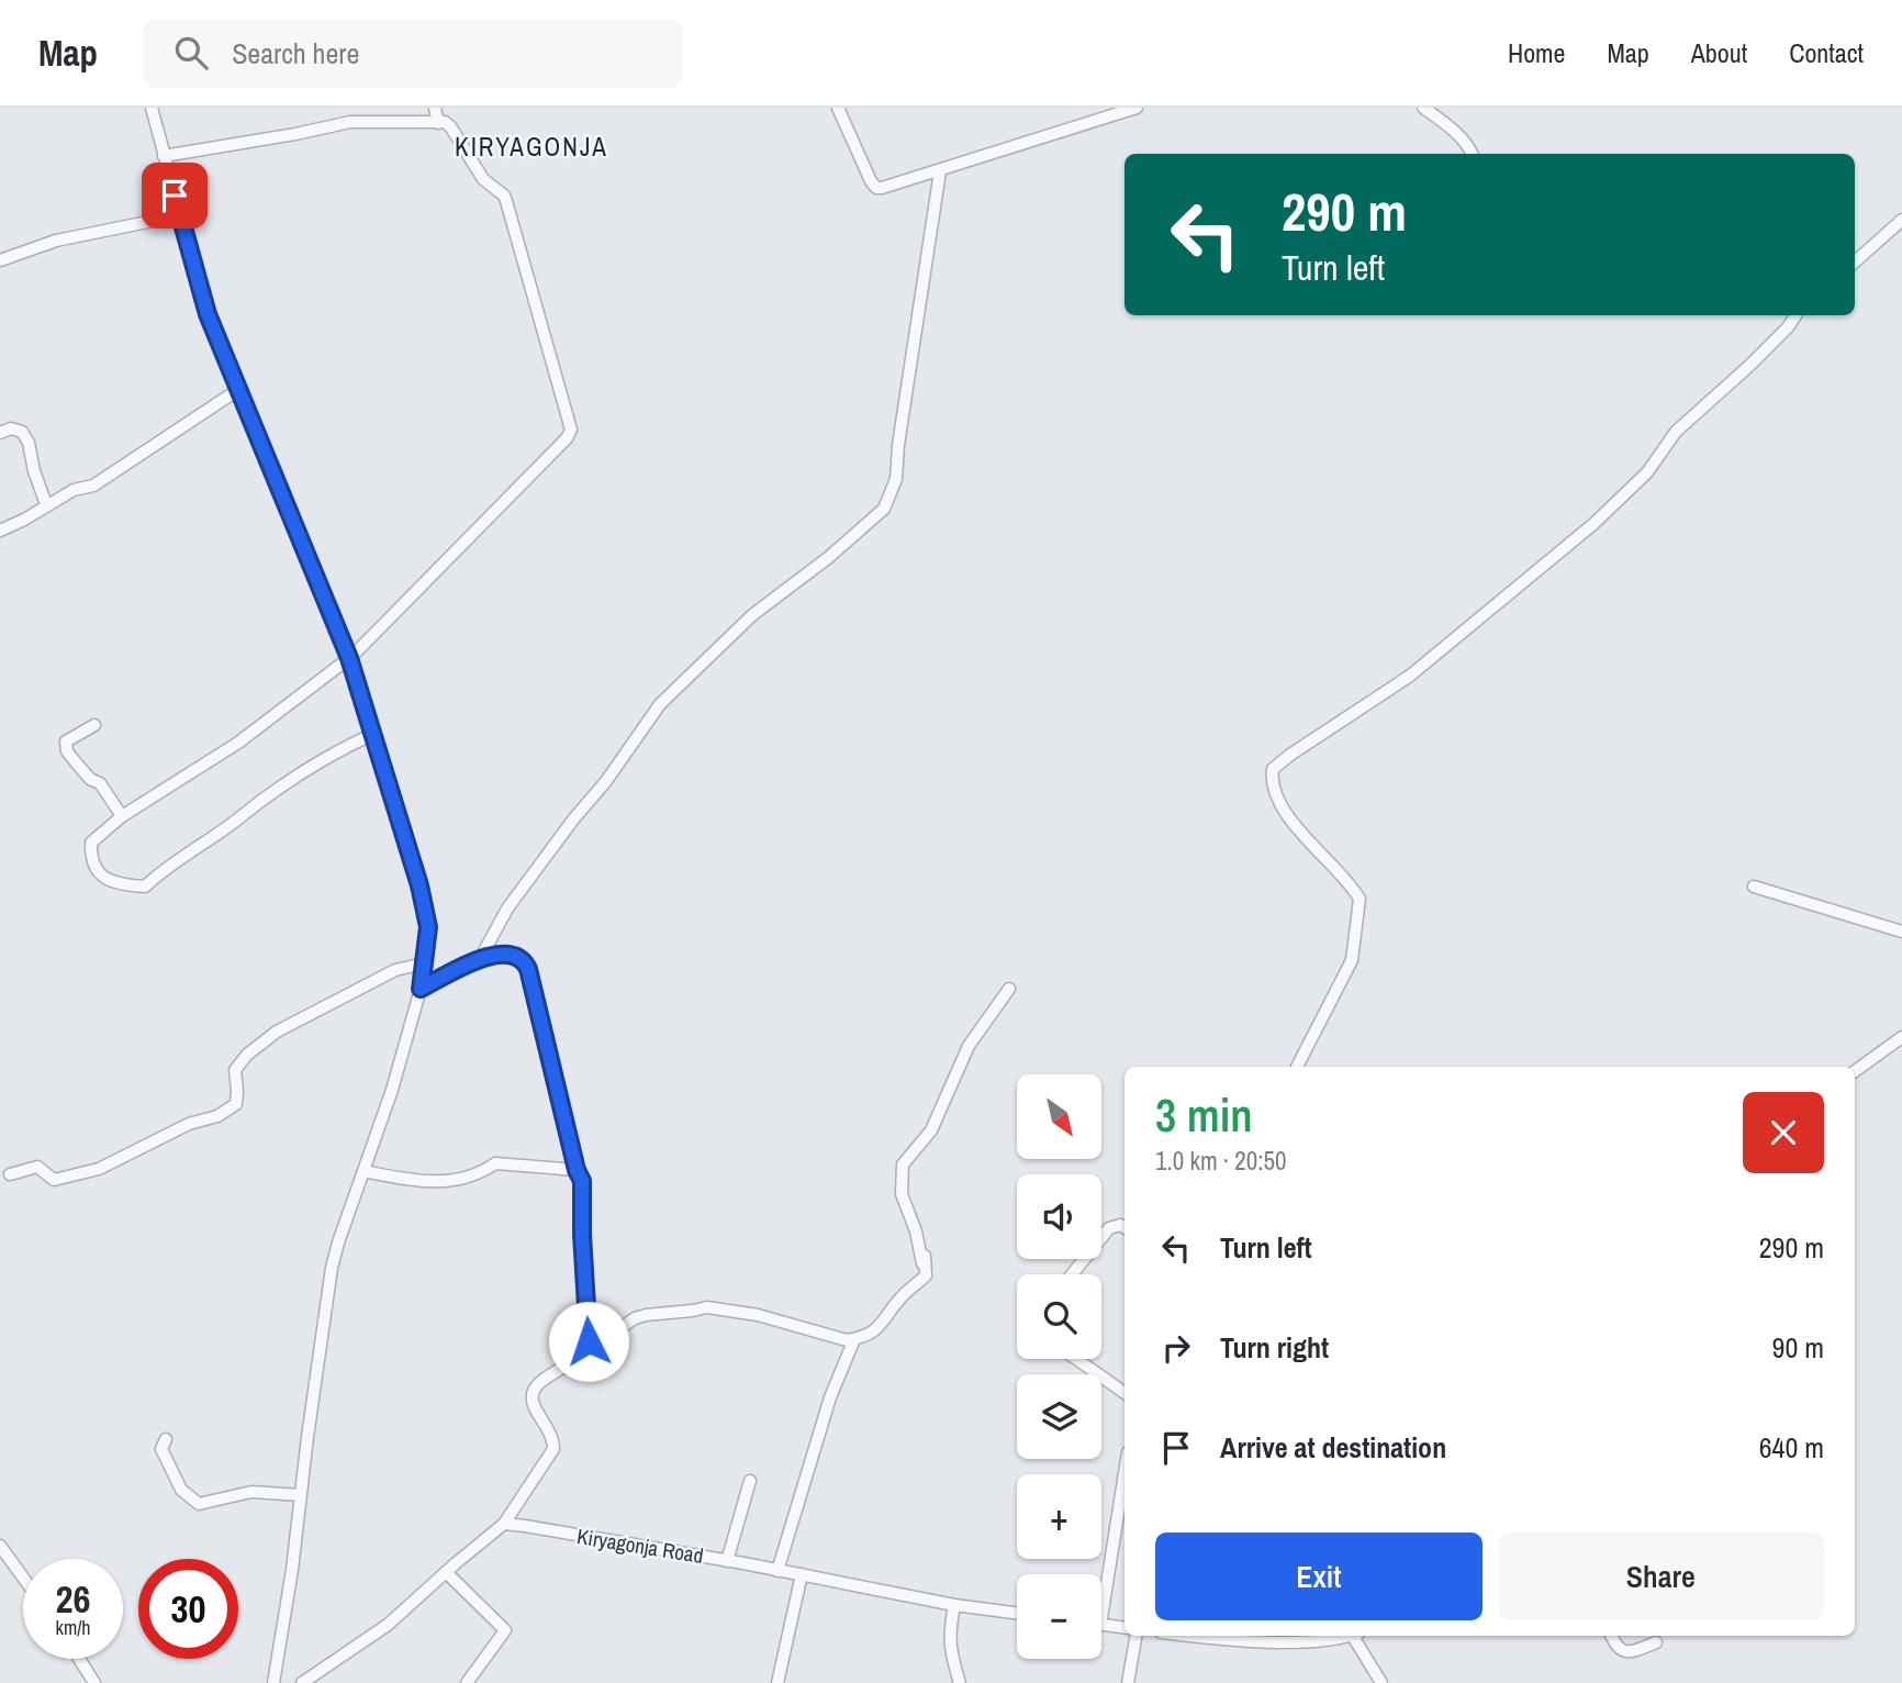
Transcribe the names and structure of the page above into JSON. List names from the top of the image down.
{
  "streets": {
    "street": ["Kiryagonja Road"]
  },
  "districts": ["KIRYAGONJA"],
  "north": "bottom right",
  "page": {
    "header": "Map",
    "search": "Search here",
    "nav": [
      "Home",
      "Map",
      "About",
      "Contact"
    ],
    "turn": ["290 m", "Turn left"],
    "heading": ["3 min", "1.0 km · 20:50"],
    "map_buttons": ["+", "−"],
    "list": [
      {
        "name": "Turn left",
        "value": "290 m"
      },
      {
        "name": "Turn right",
        "value": "90 m"
      },
      {
        "name": "Arrive at destination",
        "value": "640 m"
      }
    ],
    "buttons": ["Exit", "Share"],
    "speed": "26 km/h",
    "limit": "30"
  }
}
